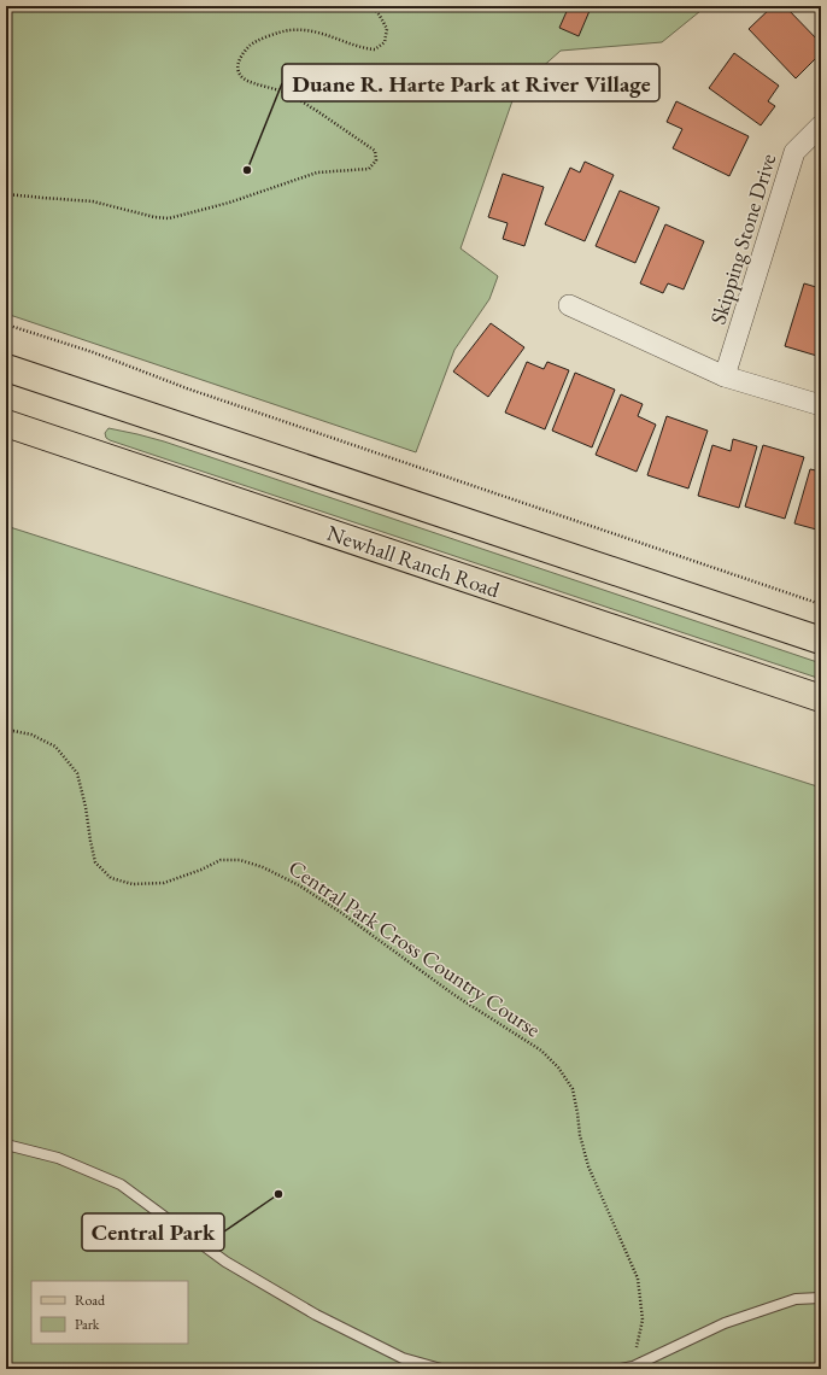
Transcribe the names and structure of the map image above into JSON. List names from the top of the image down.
{
  "streets": {
    "main road": ["Newhall Ranch Road"],
    "street": ["Skipping Stone Drive"],
    "path": ["Central Park Cross Country Course"]
  },
  "places": ["Duane R. Harte Park at River Village", "Central Park"],
  "legend": ["Road", "Park"]
}
